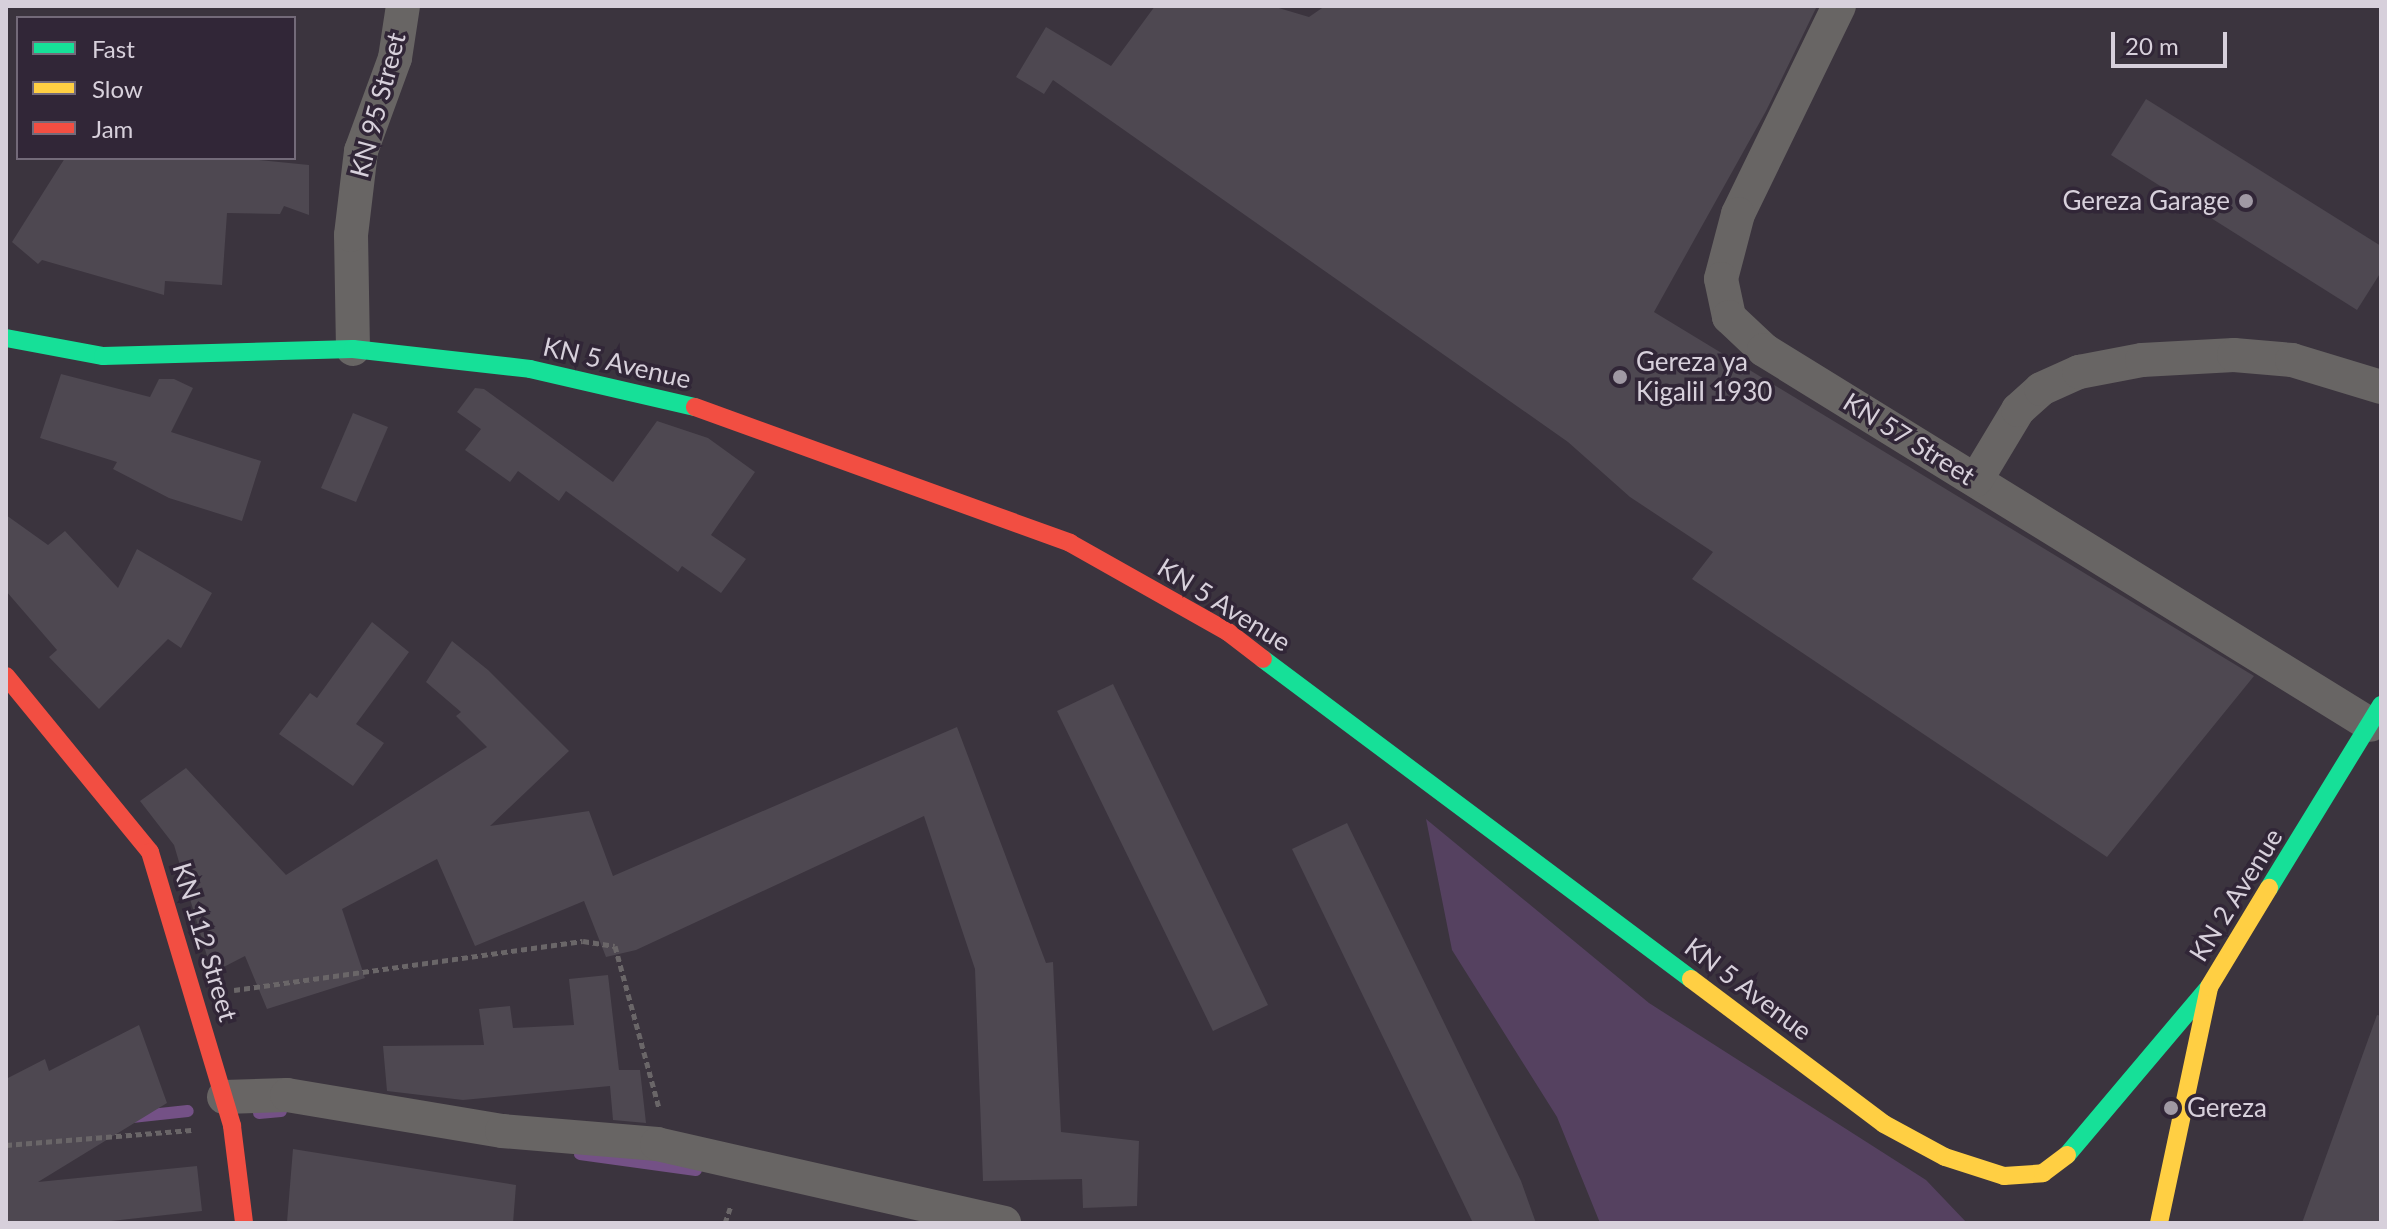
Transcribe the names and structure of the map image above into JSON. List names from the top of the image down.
{
  "streets": {
    "main road": ["KN 5 Avenue", "KN 2 Avenue", "KN 112 Street"],
    "street": ["KN 95 Street", "KN 57 Street"]
  },
  "crossings": [
    ["KN 95 Street", "KN 5 Avenue"],
    ["KN 5 Avenue", "KN 2 Avenue"],
    ["KN 57 Street", "KN 2 Avenue"]
  ],
  "places": ["Gereza Garage", "Gereza ya KigaliI 1930", "Gereza"],
  "legend": ["Fast", "Slow", "Jam"],
  "scale_bar": "20 m"
}
